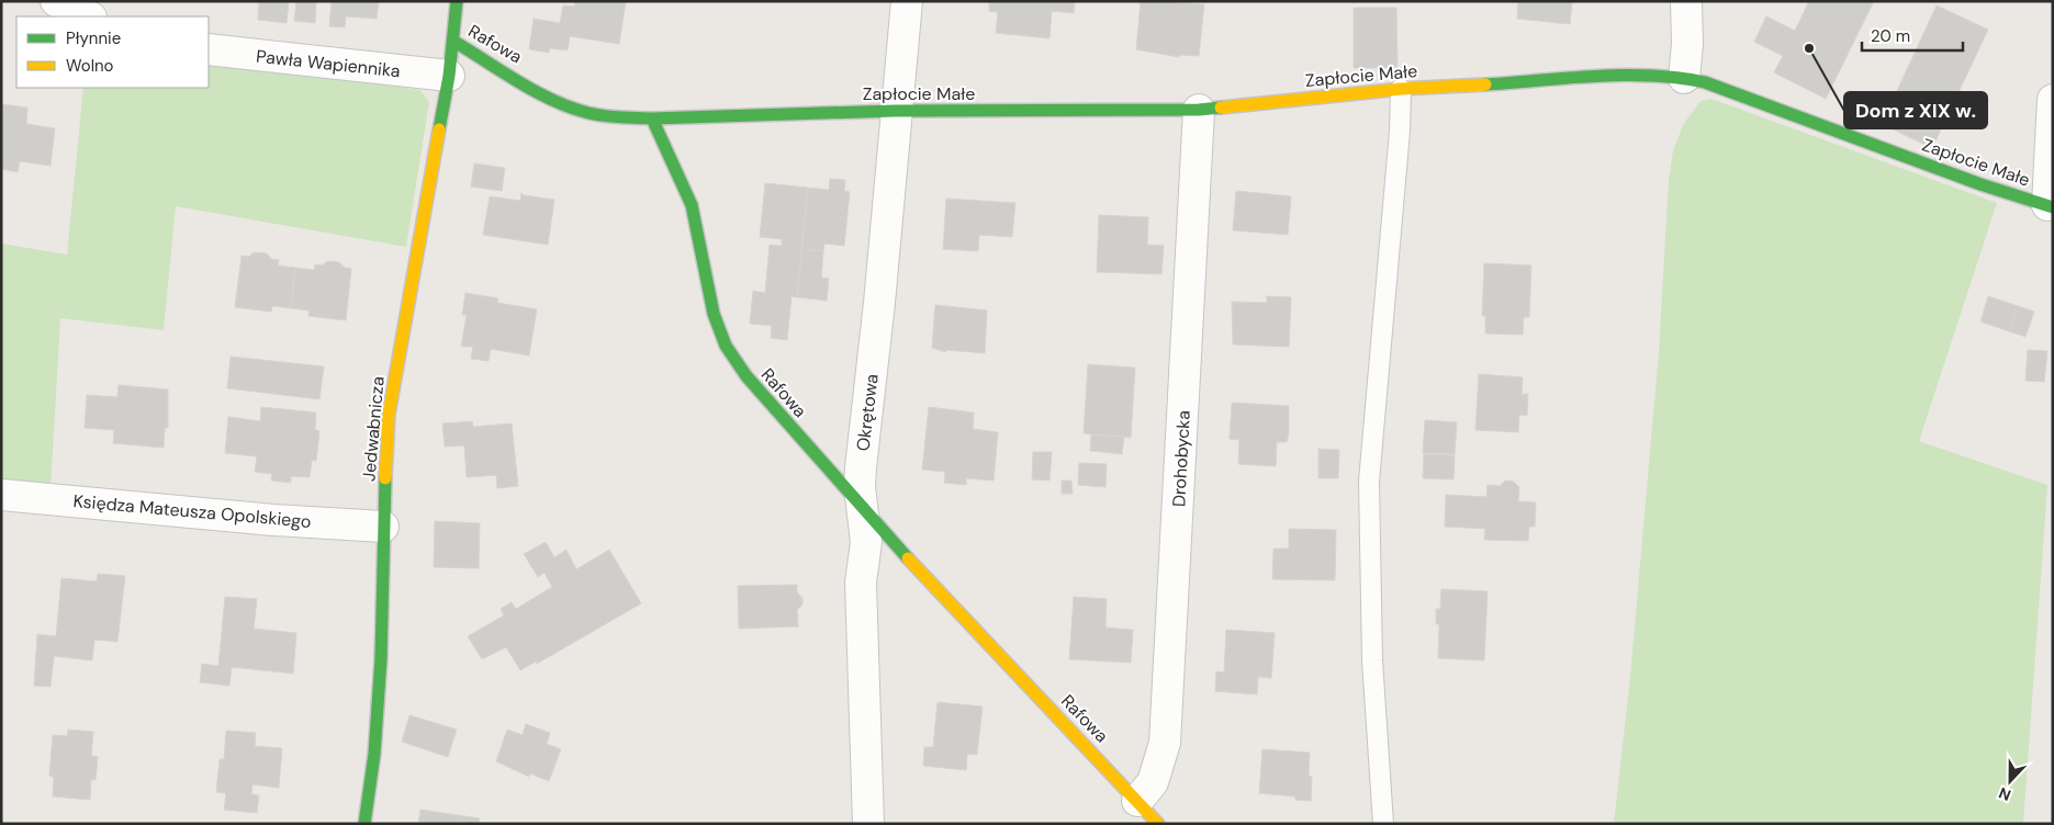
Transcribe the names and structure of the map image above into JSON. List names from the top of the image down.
{
  "streets": {
    "street": [
      "Rafowa",
      "Pawła Wapiennika",
      "Zapłocie Małe",
      "Okrętowa",
      "Jedwabnicza",
      "Drohobycka",
      "Księdza Mateusza Opolskiego"
    ]
  },
  "crossings": [
    ["Rafowa", "Zapłocie Małe"],
    ["Rafowa", "Okrętowa"],
    ["Rafowa", "Jedwabnicza"],
    ["Rafowa", "Drohobycka"],
    ["Pawła Wapiennika", "Jedwabnicza"],
    ["Zapłocie Małe", "Okrętowa"],
    ["Zapłocie Małe", "Drohobycka"],
    ["Jedwabnicza", "Księdza Mateusza Opolskiego"]
  ],
  "places": ["Dom z XIX w."],
  "legend": ["Płynnie", "Wolno"],
  "scale_bar": "20 m",
  "north": "bottom"
}
